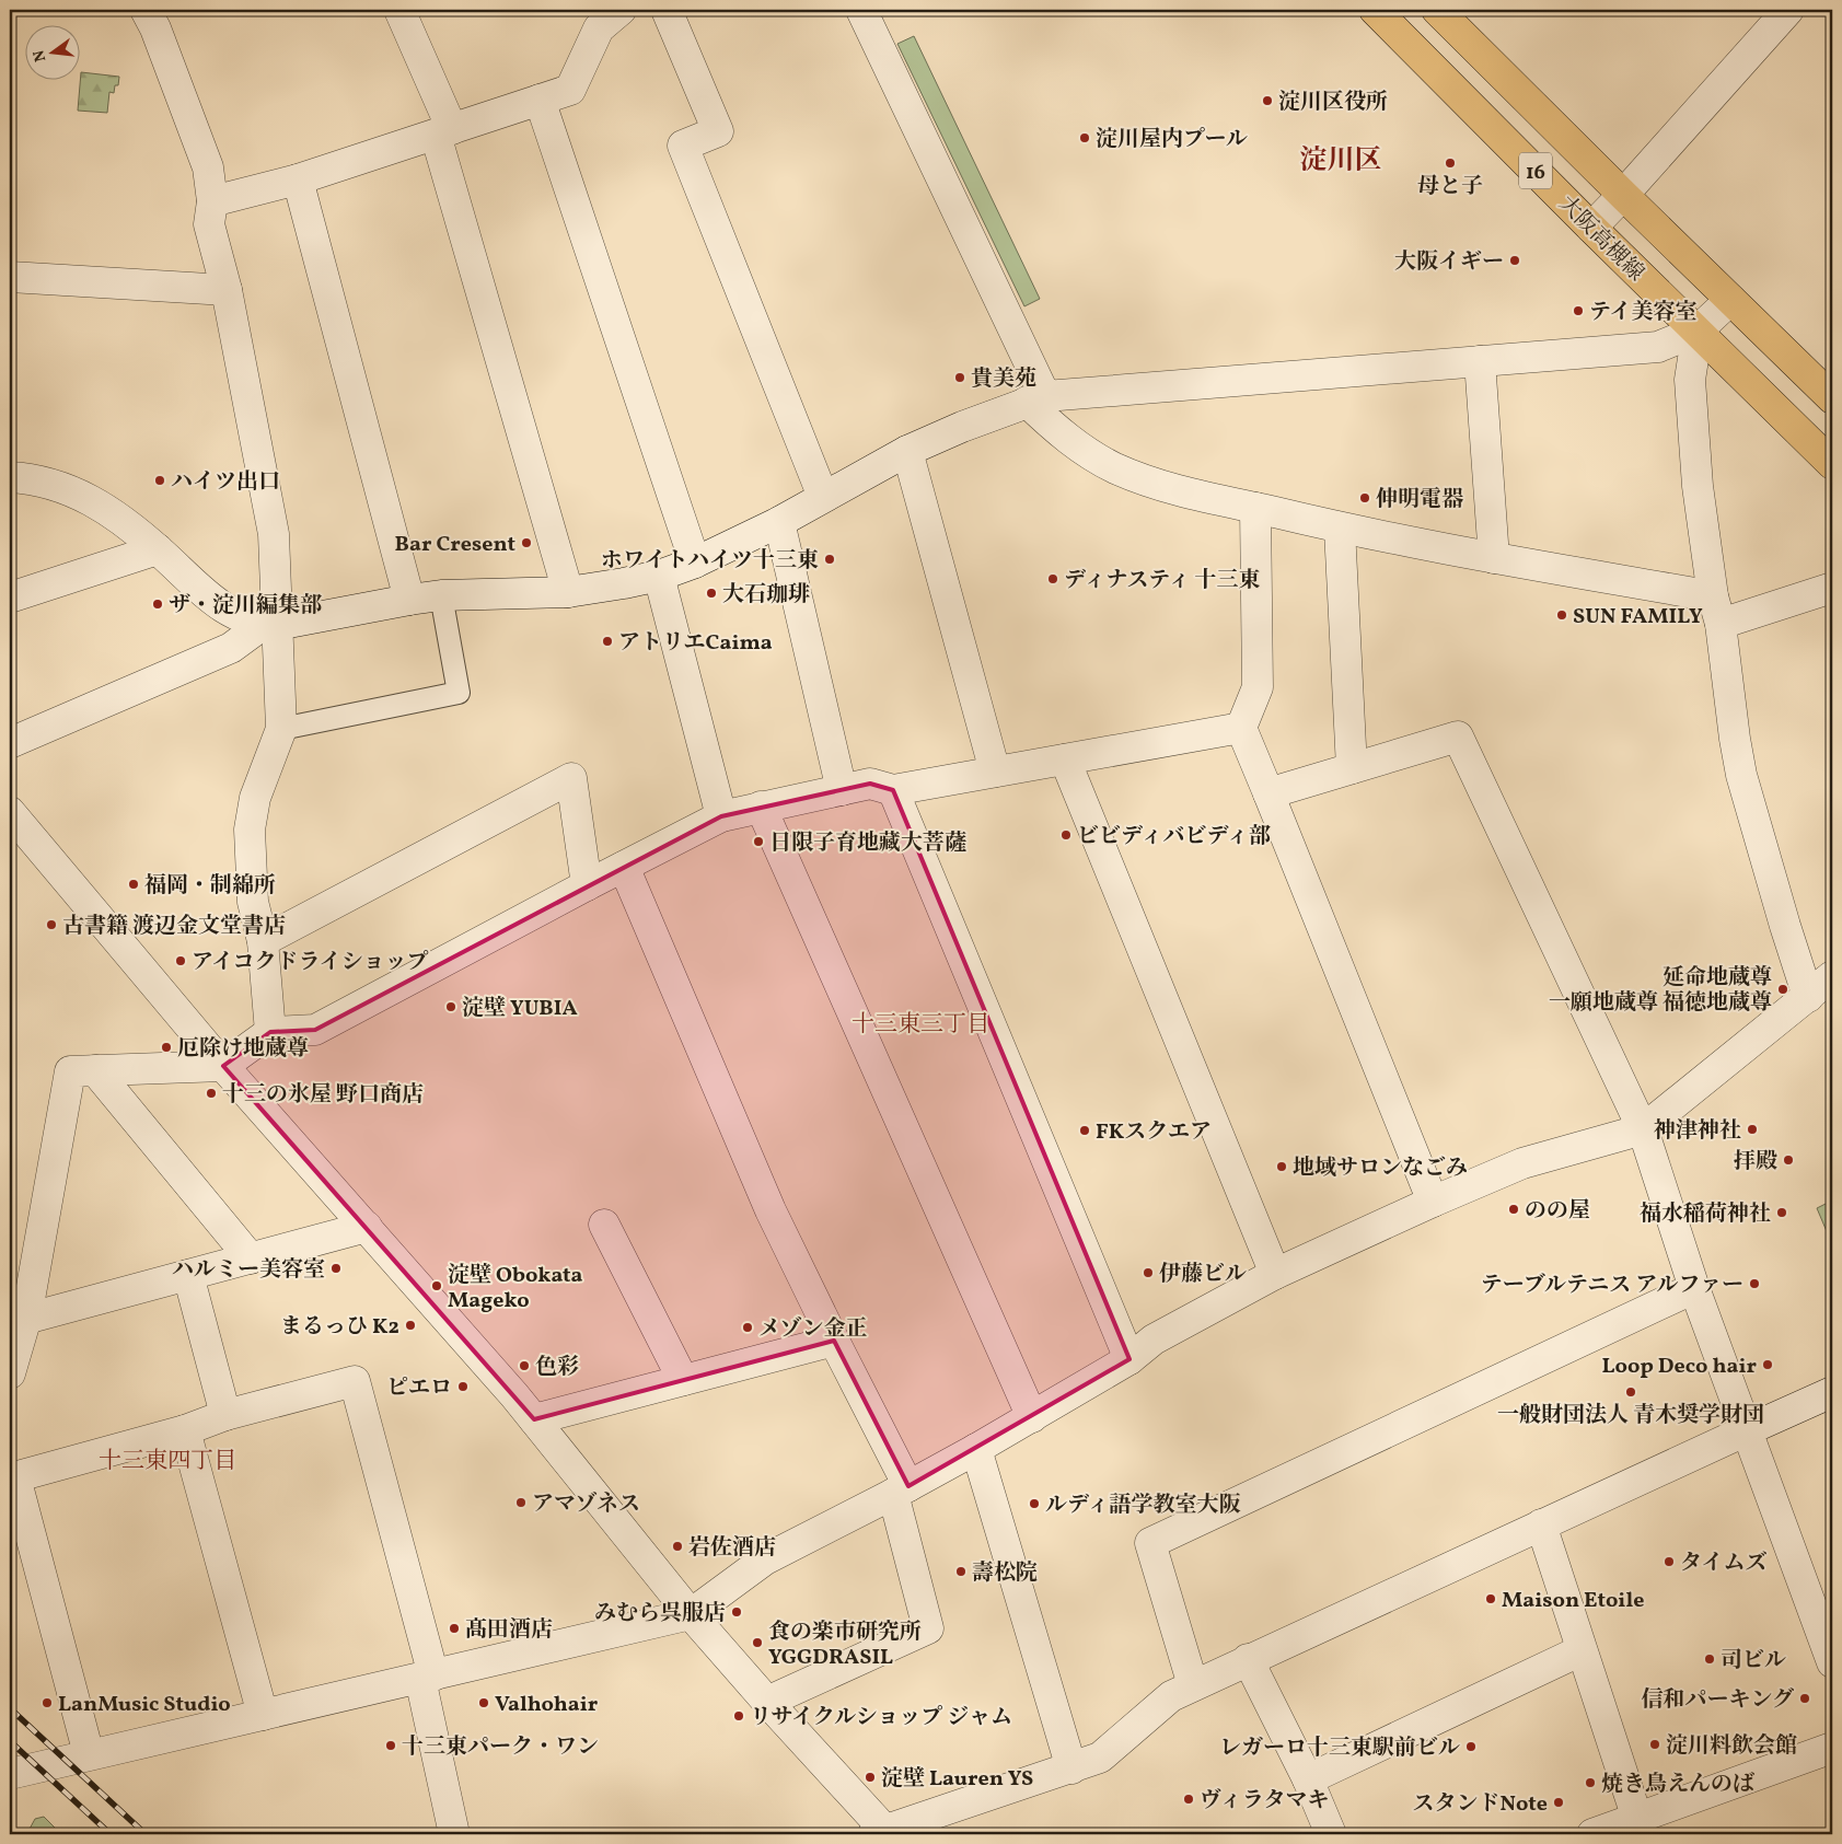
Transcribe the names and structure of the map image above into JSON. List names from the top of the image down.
{
  "streets": {
    "main road": ["16", "大阪高槻線"]
  },
  "districts": ["淀川区", "十三東三丁目", "十三東四丁目"],
  "places": [
    "淀川区役所",
    "淀川屋内プール",
    "母と子",
    "大阪イギー",
    "テイ美容室",
    "貴美苑",
    "ハイツ出口",
    "伸明電器",
    "Bar Cresent",
    "ホワイトハイツ十三東",
    "ディナスティ 十三東",
    "大石珈琲",
    "ザ・淀川編集部",
    "SUN FAMILY",
    "アトリエCaima",
    "ビビディバビディ部",
    "日限子育地藏大菩薩",
    "福岡・制綿所",
    "古書籍 渡辺金文堂書店",
    "アイコクドライショップ",
    "延命地蔵尊 一願地蔵尊 福徳地蔵尊",
    "淀壁 YUBIA",
    "厄除け地蔵尊",
    "十三の氷屋 野口商店",
    "神津神社",
    "FKスクエア",
    "拝殿",
    "地域サロンなごみ",
    "のの屋",
    "福水稲荷神社",
    "ハルミー美容室",
    "伊藤ビル",
    "テーブルテニス アルファー",
    "淀壁 Obokata Mageko",
    "まるっひ K2",
    "メゾン金正",
    "Loop Deco hair",
    "色彩",
    "ピエロ",
    "一般財団法人 青木奨学財団",
    "アマゾネス",
    "ルディ語学教室大阪",
    "岩佐酒店",
    "タイムズ",
    "壽松院",
    "Maison Etoile",
    "みむら呉服店",
    "髙田酒店",
    "食の楽市研究所 YGGDRASIL",
    "司ビル",
    "信和パーキング",
    "LanMusic Studio",
    "Valhohair",
    "リサイクルショップ ジャム",
    "淀川料飲会館",
    "十三東パーク・ワン",
    "レガーロ十三東駅前ビル",
    "淀壁 Lauren YS",
    "焼き鳥えんのば",
    "ヴィラタマキ",
    "スタンドNote"
  ],
  "north": "left"
}
